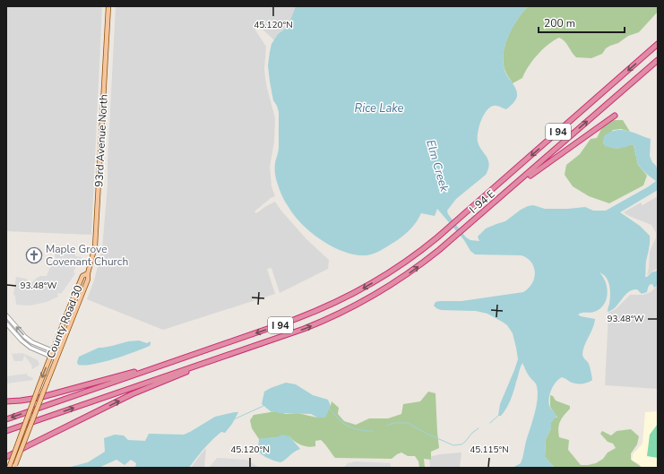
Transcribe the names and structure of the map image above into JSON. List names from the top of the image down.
{
  "streets": {
    "highway": ["I 94", "I-94 E"],
    "main road": ["93rd Avenue North", "County Road 30"]
  },
  "crossings": [
    ["I 94", "I-94 E"],
    ["93rd Avenue North", "County Road 30"]
  ],
  "water": ["Rice Lake", "Elm Creek"],
  "places": {
    "church": ["Maple Grove Covenant Church"]
  },
  "scale_bar": "200 m",
  "coordinates": ["45.120°N", "93.48°W", "45.115°N"]
}
